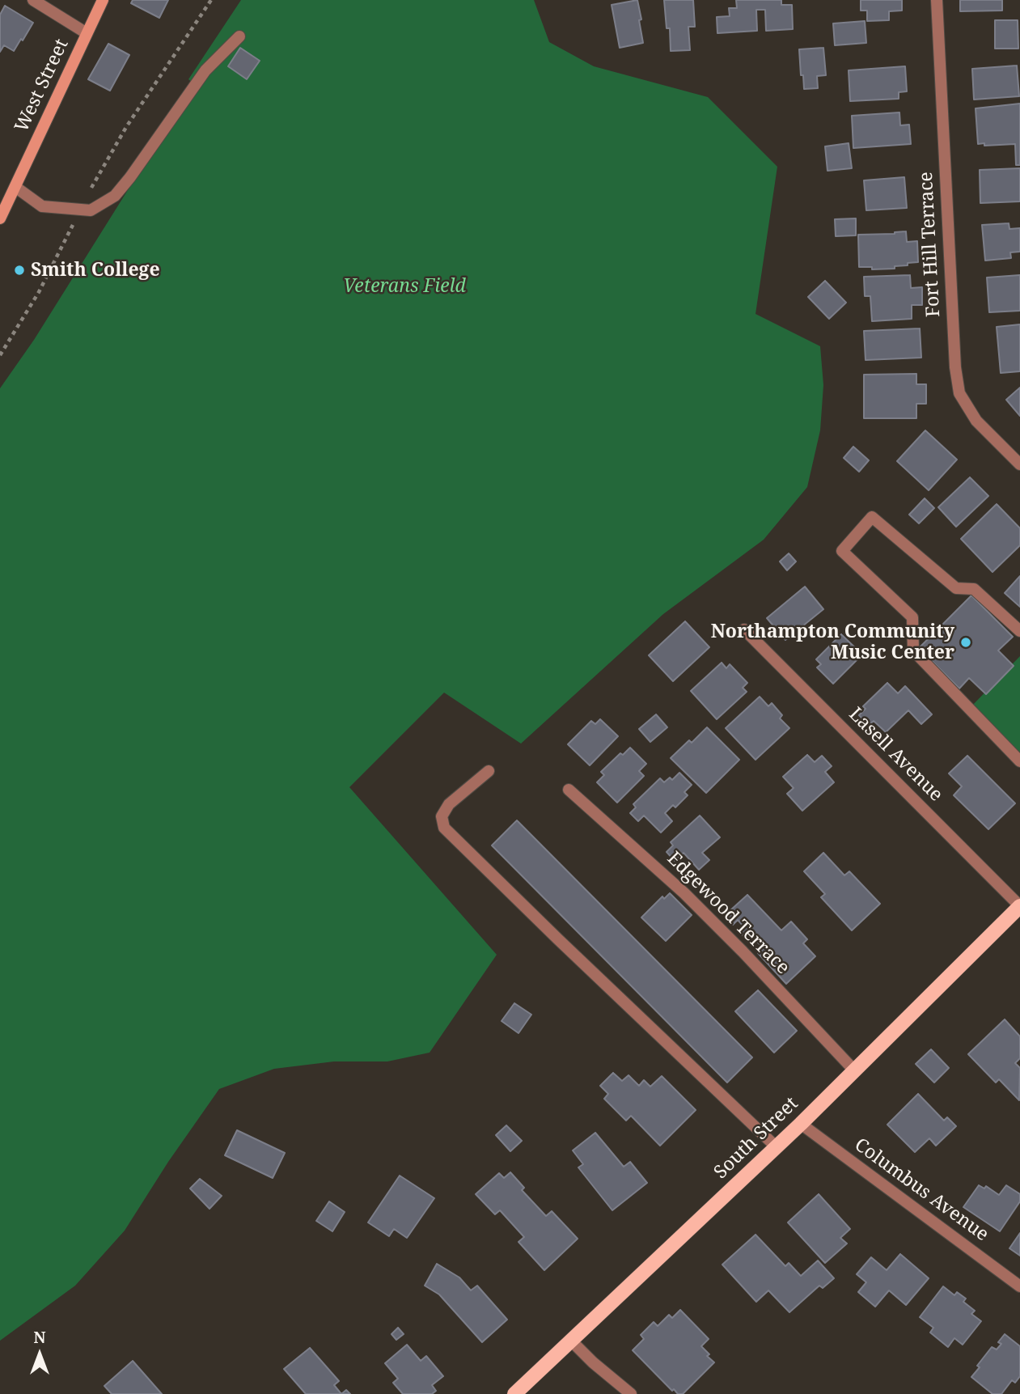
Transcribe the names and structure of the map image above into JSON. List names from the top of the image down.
{
  "streets": {
    "main road": ["West Street", "South Street"],
    "street": [
      "Fort Hill Terrace",
      "Lasell Avenue",
      "Edgewood Terrace",
      "Columbus Avenue"
    ]
  },
  "crossings": [
    ["Lasell Avenue", "South Street"],
    ["Edgewood Terrace", "South Street"],
    ["South Street", "Columbus Avenue"]
  ],
  "parks": ["Veterans Field"],
  "places": ["Smith College", "Northampton Community Music Center"],
  "north": "top"
}
